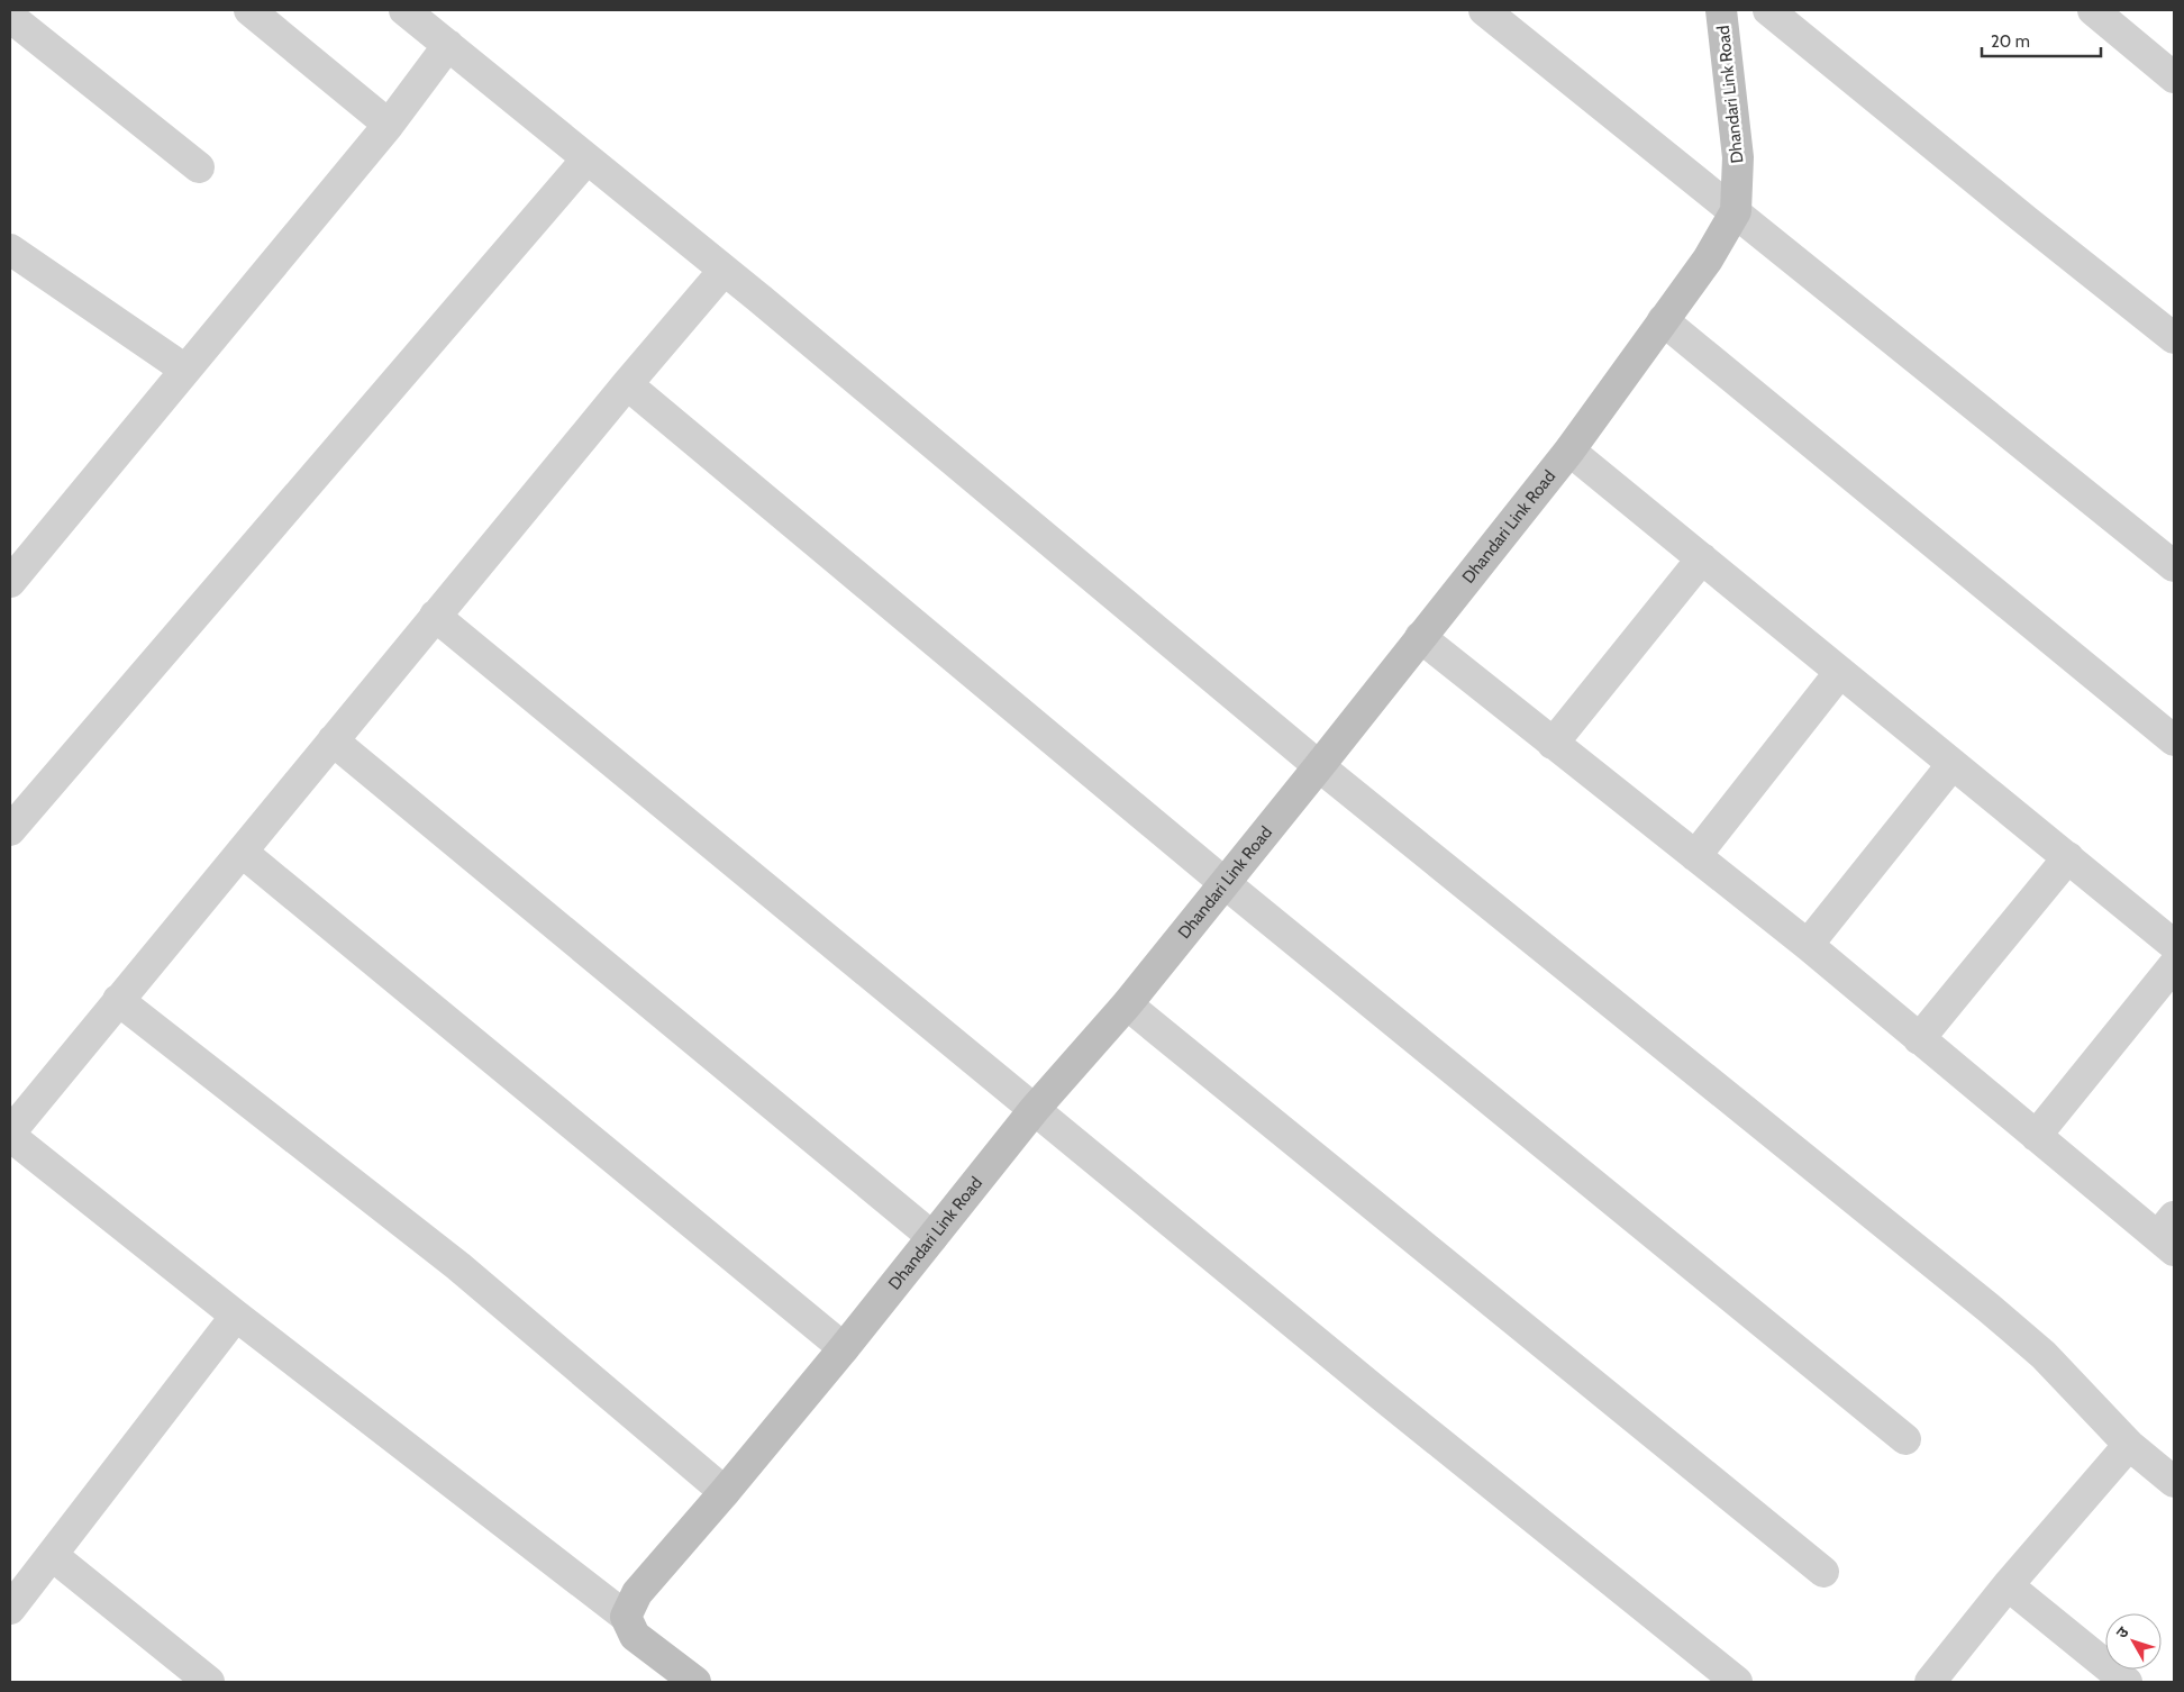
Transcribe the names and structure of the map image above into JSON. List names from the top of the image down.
{
  "streets": {
    "street": ["Dhandari Link Road"]
  },
  "scale_bar": "20 m",
  "north": "top left"
}
